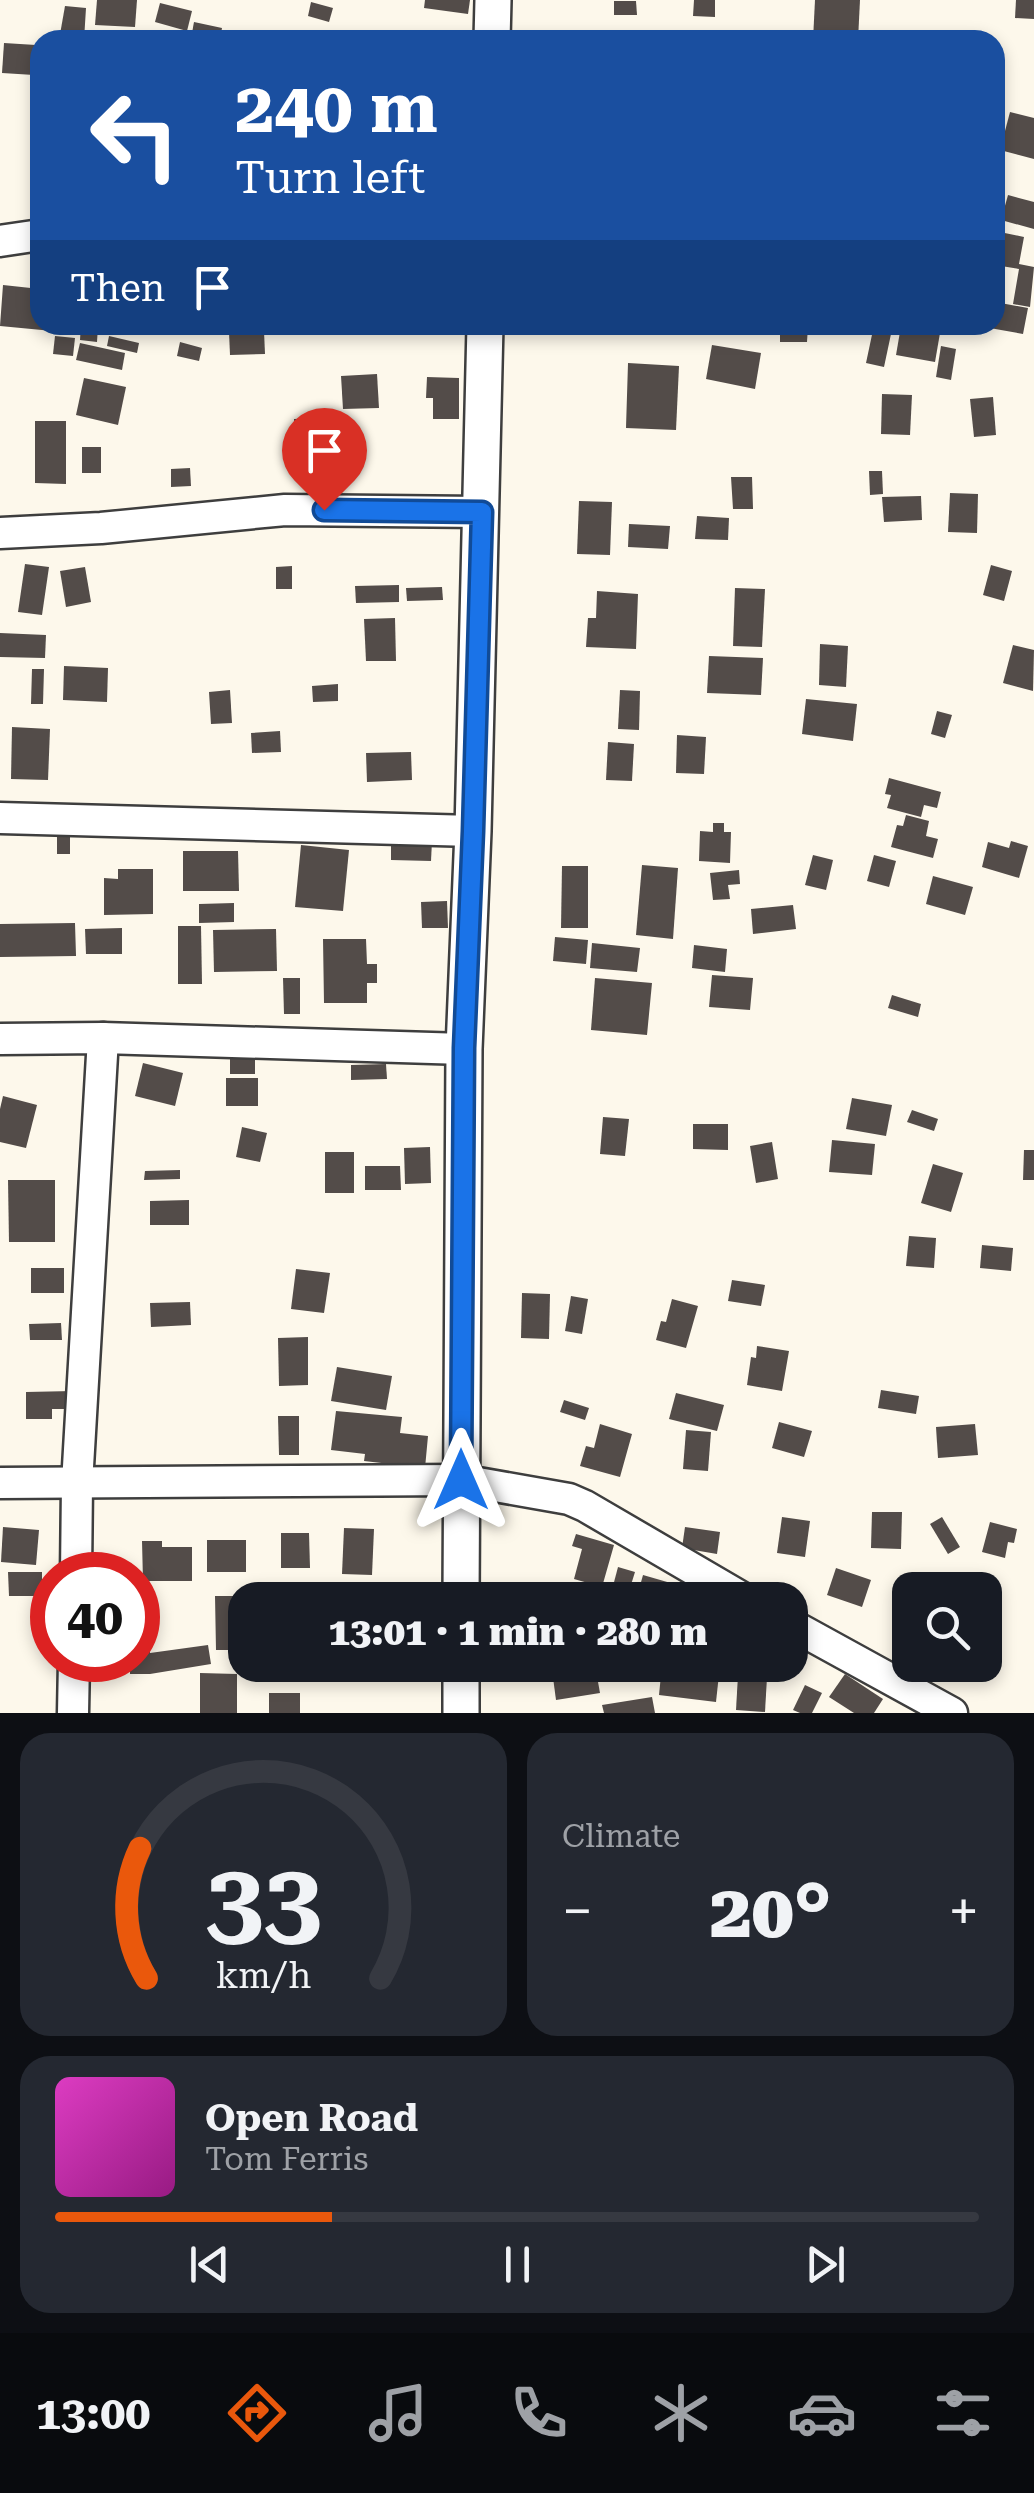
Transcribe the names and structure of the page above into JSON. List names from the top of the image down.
{
  "page": {
    "turn": ["240 m", "Turn left"],
    "then": "Then",
    "limit": "40",
    "trip": "13:01 · 1 min · 280 m",
    "tile": "Climate",
    "heat": ["−", "20°", "+"],
    "song": ["Open Road", "Tom Ferris"],
    "tabs": "13:00",
    "gauge": ["33", "km/h"]
  }
}
